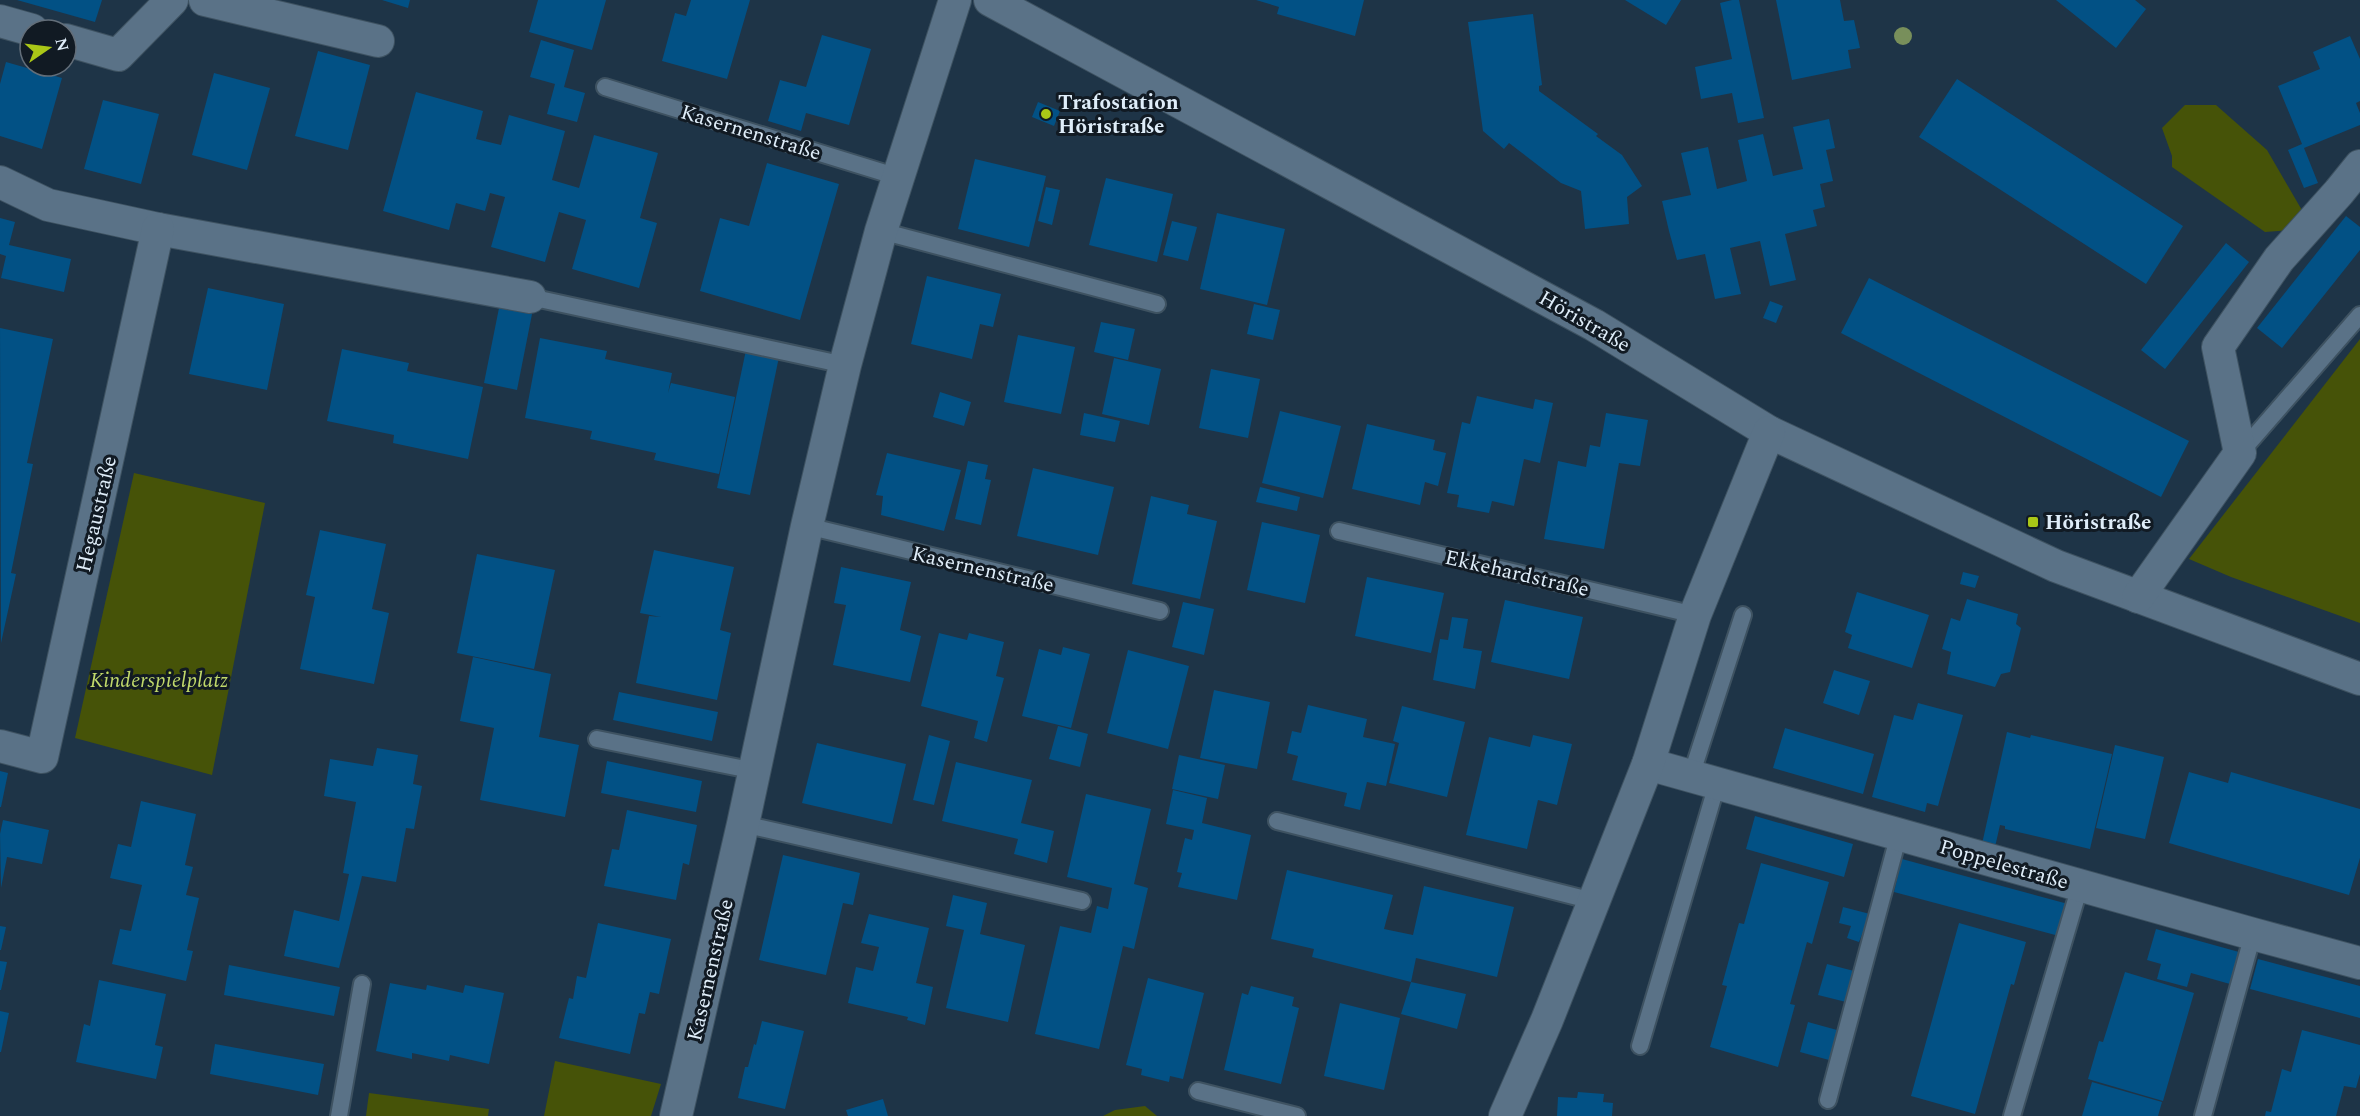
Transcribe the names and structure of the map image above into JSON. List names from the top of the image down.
{
  "streets": {
    "street": [
      "Kasernenstraße",
      "Höristraße",
      "Hegaustraße",
      "Poppelestraße"
    ],
    "lane": ["Ekkehardstraße"]
  },
  "parks": ["Kinderspielplatz"],
  "places": {
    "other": ["Trafostation Höristraße"],
    "transit": ["Höristraße"]
  },
  "north": "right"
}
